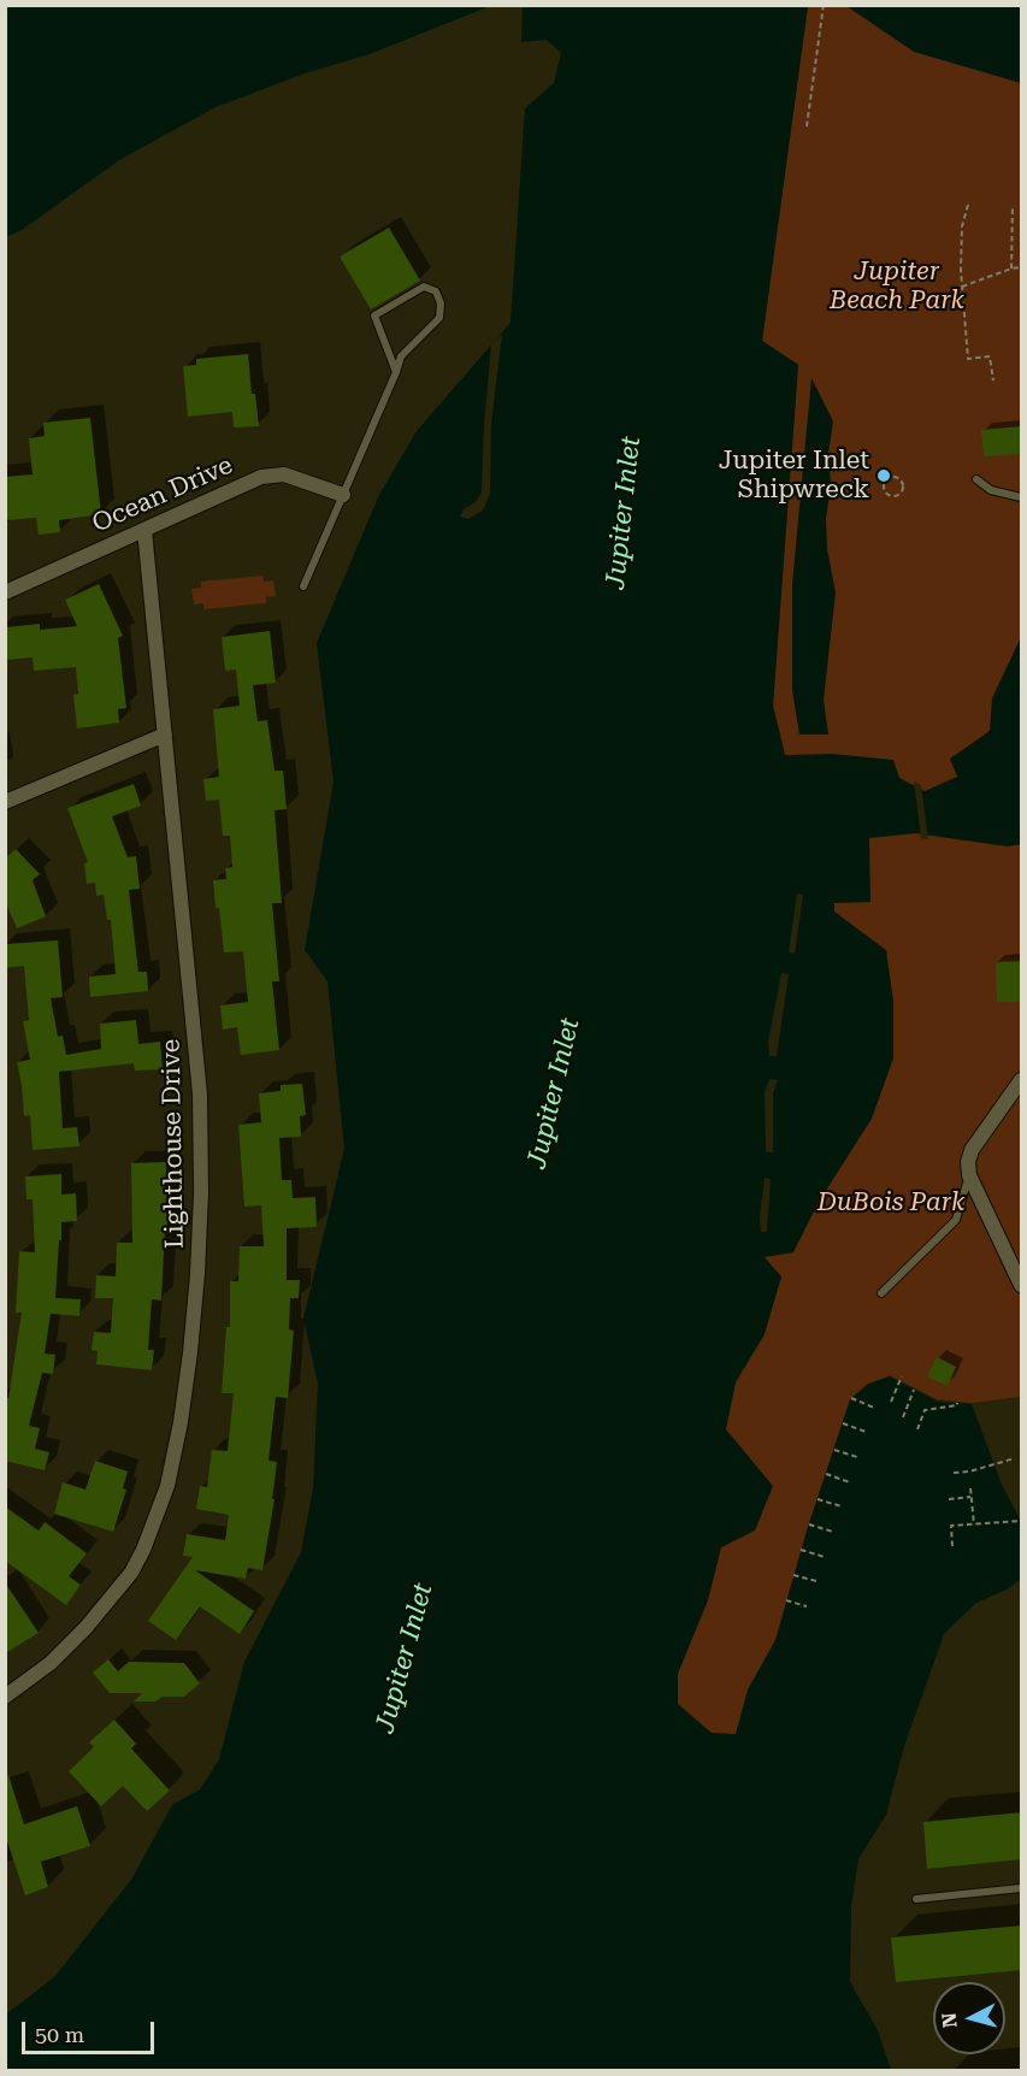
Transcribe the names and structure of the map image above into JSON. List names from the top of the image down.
{
  "streets": {
    "street": ["Ocean Drive", "Lighthouse Drive"]
  },
  "crossings": [
    ["Ocean Drive", "Lighthouse Drive"]
  ],
  "water": ["Jupiter Inlet"],
  "parks": ["Jupiter Beach Park", "DuBois Park"],
  "places": ["Jupiter Inlet Shipwreck"],
  "scale_bar": "50 m",
  "north": "left"
}
